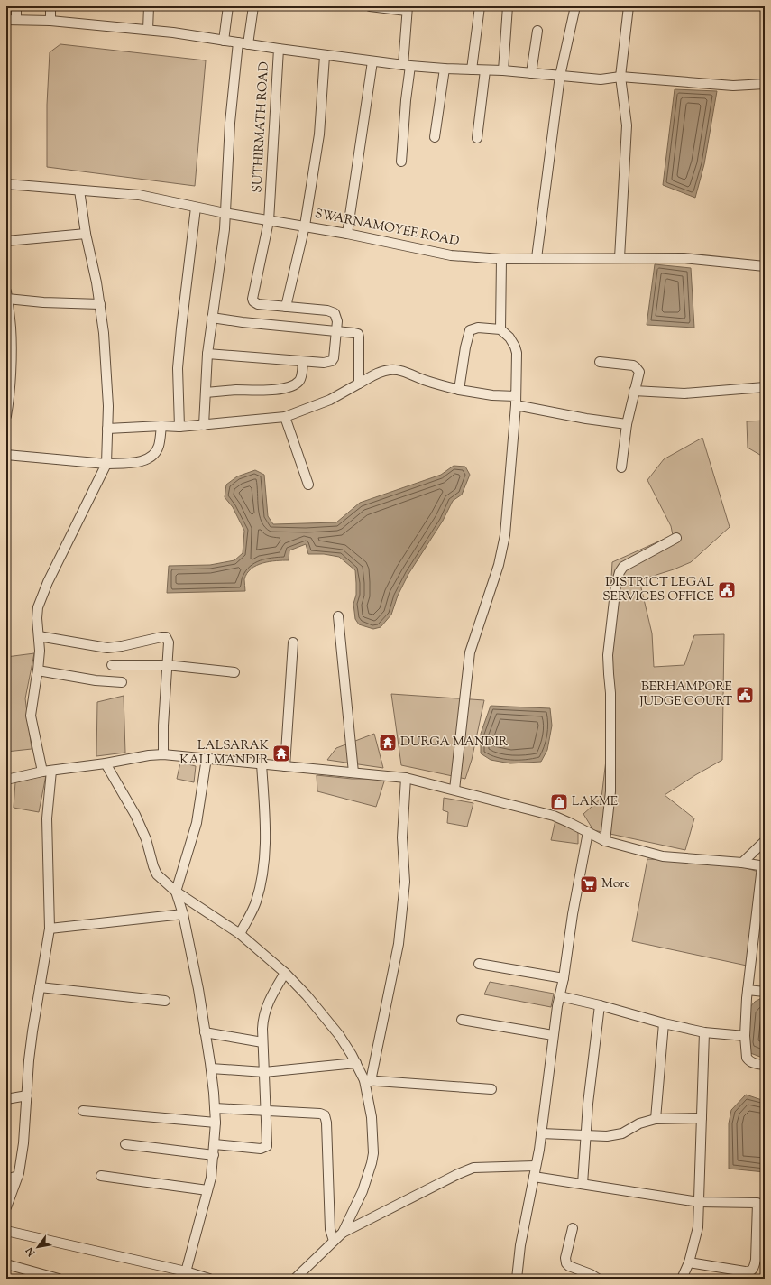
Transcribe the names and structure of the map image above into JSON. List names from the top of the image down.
{
  "streets": {
    "street": ["SUTHIRMATH ROAD", "SWARNAMOYEE ROAD"]
  },
  "crossings": [
    ["SUTHIRMATH ROAD", "SWARNAMOYEE ROAD"]
  ],
  "places": {
    "public building": ["DISTRICT LEGAL SERVICES OFFICE", "BERHAMPORE JUDGE COURT"],
    "temple": ["DURGA MANDIR", "LALSARAK KALI MANDIR"],
    "shop": ["LAKME"],
    "supermarket": ["More"]
  },
  "north": "bottom left"
}
